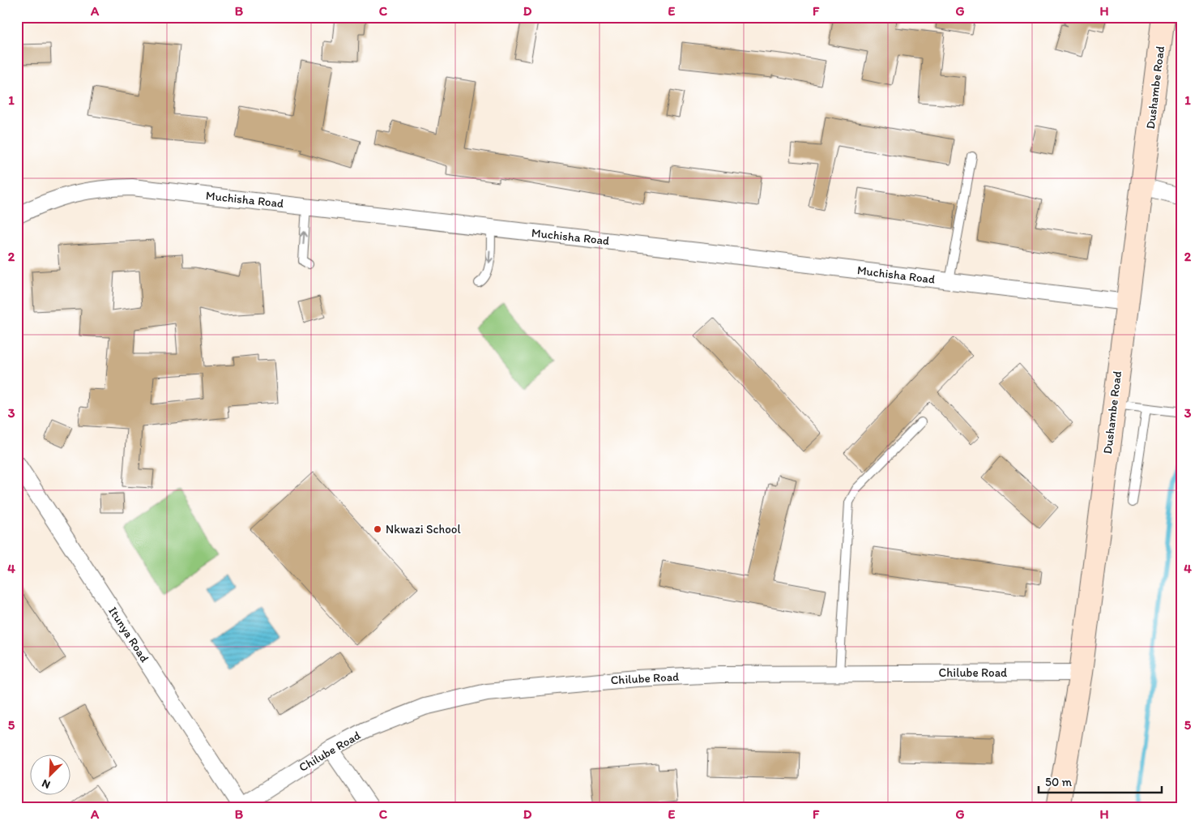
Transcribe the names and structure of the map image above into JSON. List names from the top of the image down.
{
  "streets": {
    "street": [
      "Dushambe Road",
      "Muchisha Road",
      "Itunya Road",
      "Chilube Road"
    ]
  },
  "crossings": [
    ["Dushambe Road", "Muchisha Road"],
    ["Dushambe Road", "Chilube Road"],
    ["Itunya Road", "Chilube Road"]
  ],
  "places": ["Nkwazi School"],
  "scale_bar": "50 m",
  "north": "bottom left",
  "grid": {
    "columns": [
      "A",
      "B",
      "C",
      "D",
      "E",
      "F",
      "G",
      "H"
    ],
    "rows": [
      "1",
      "2",
      "3",
      "4",
      "5"
    ]
  }
}
